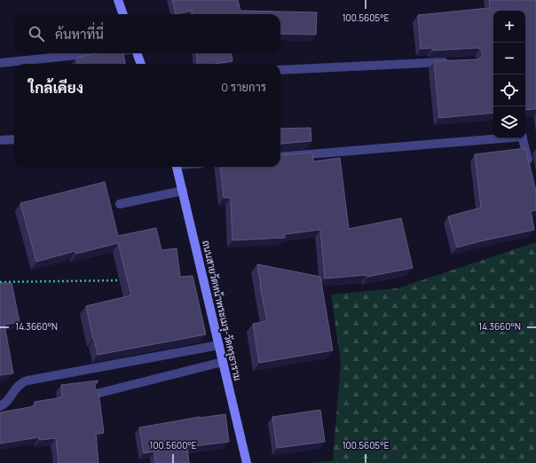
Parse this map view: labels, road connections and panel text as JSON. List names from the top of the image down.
{
  "streets": {
    "street": ["ถนนสายวัดหน้าพระเมรุ-วัดครุธาราม"]
  },
  "page": {
    "map_buttons": ["+", "−"],
    "search": "ค้นหาที่นี่",
    "heading": ["ใกล้เคียง", "0 รายการ"]
  },
  "coordinates": ["100.5605°E", "14.3660°N", "100.5600°E"]
}
